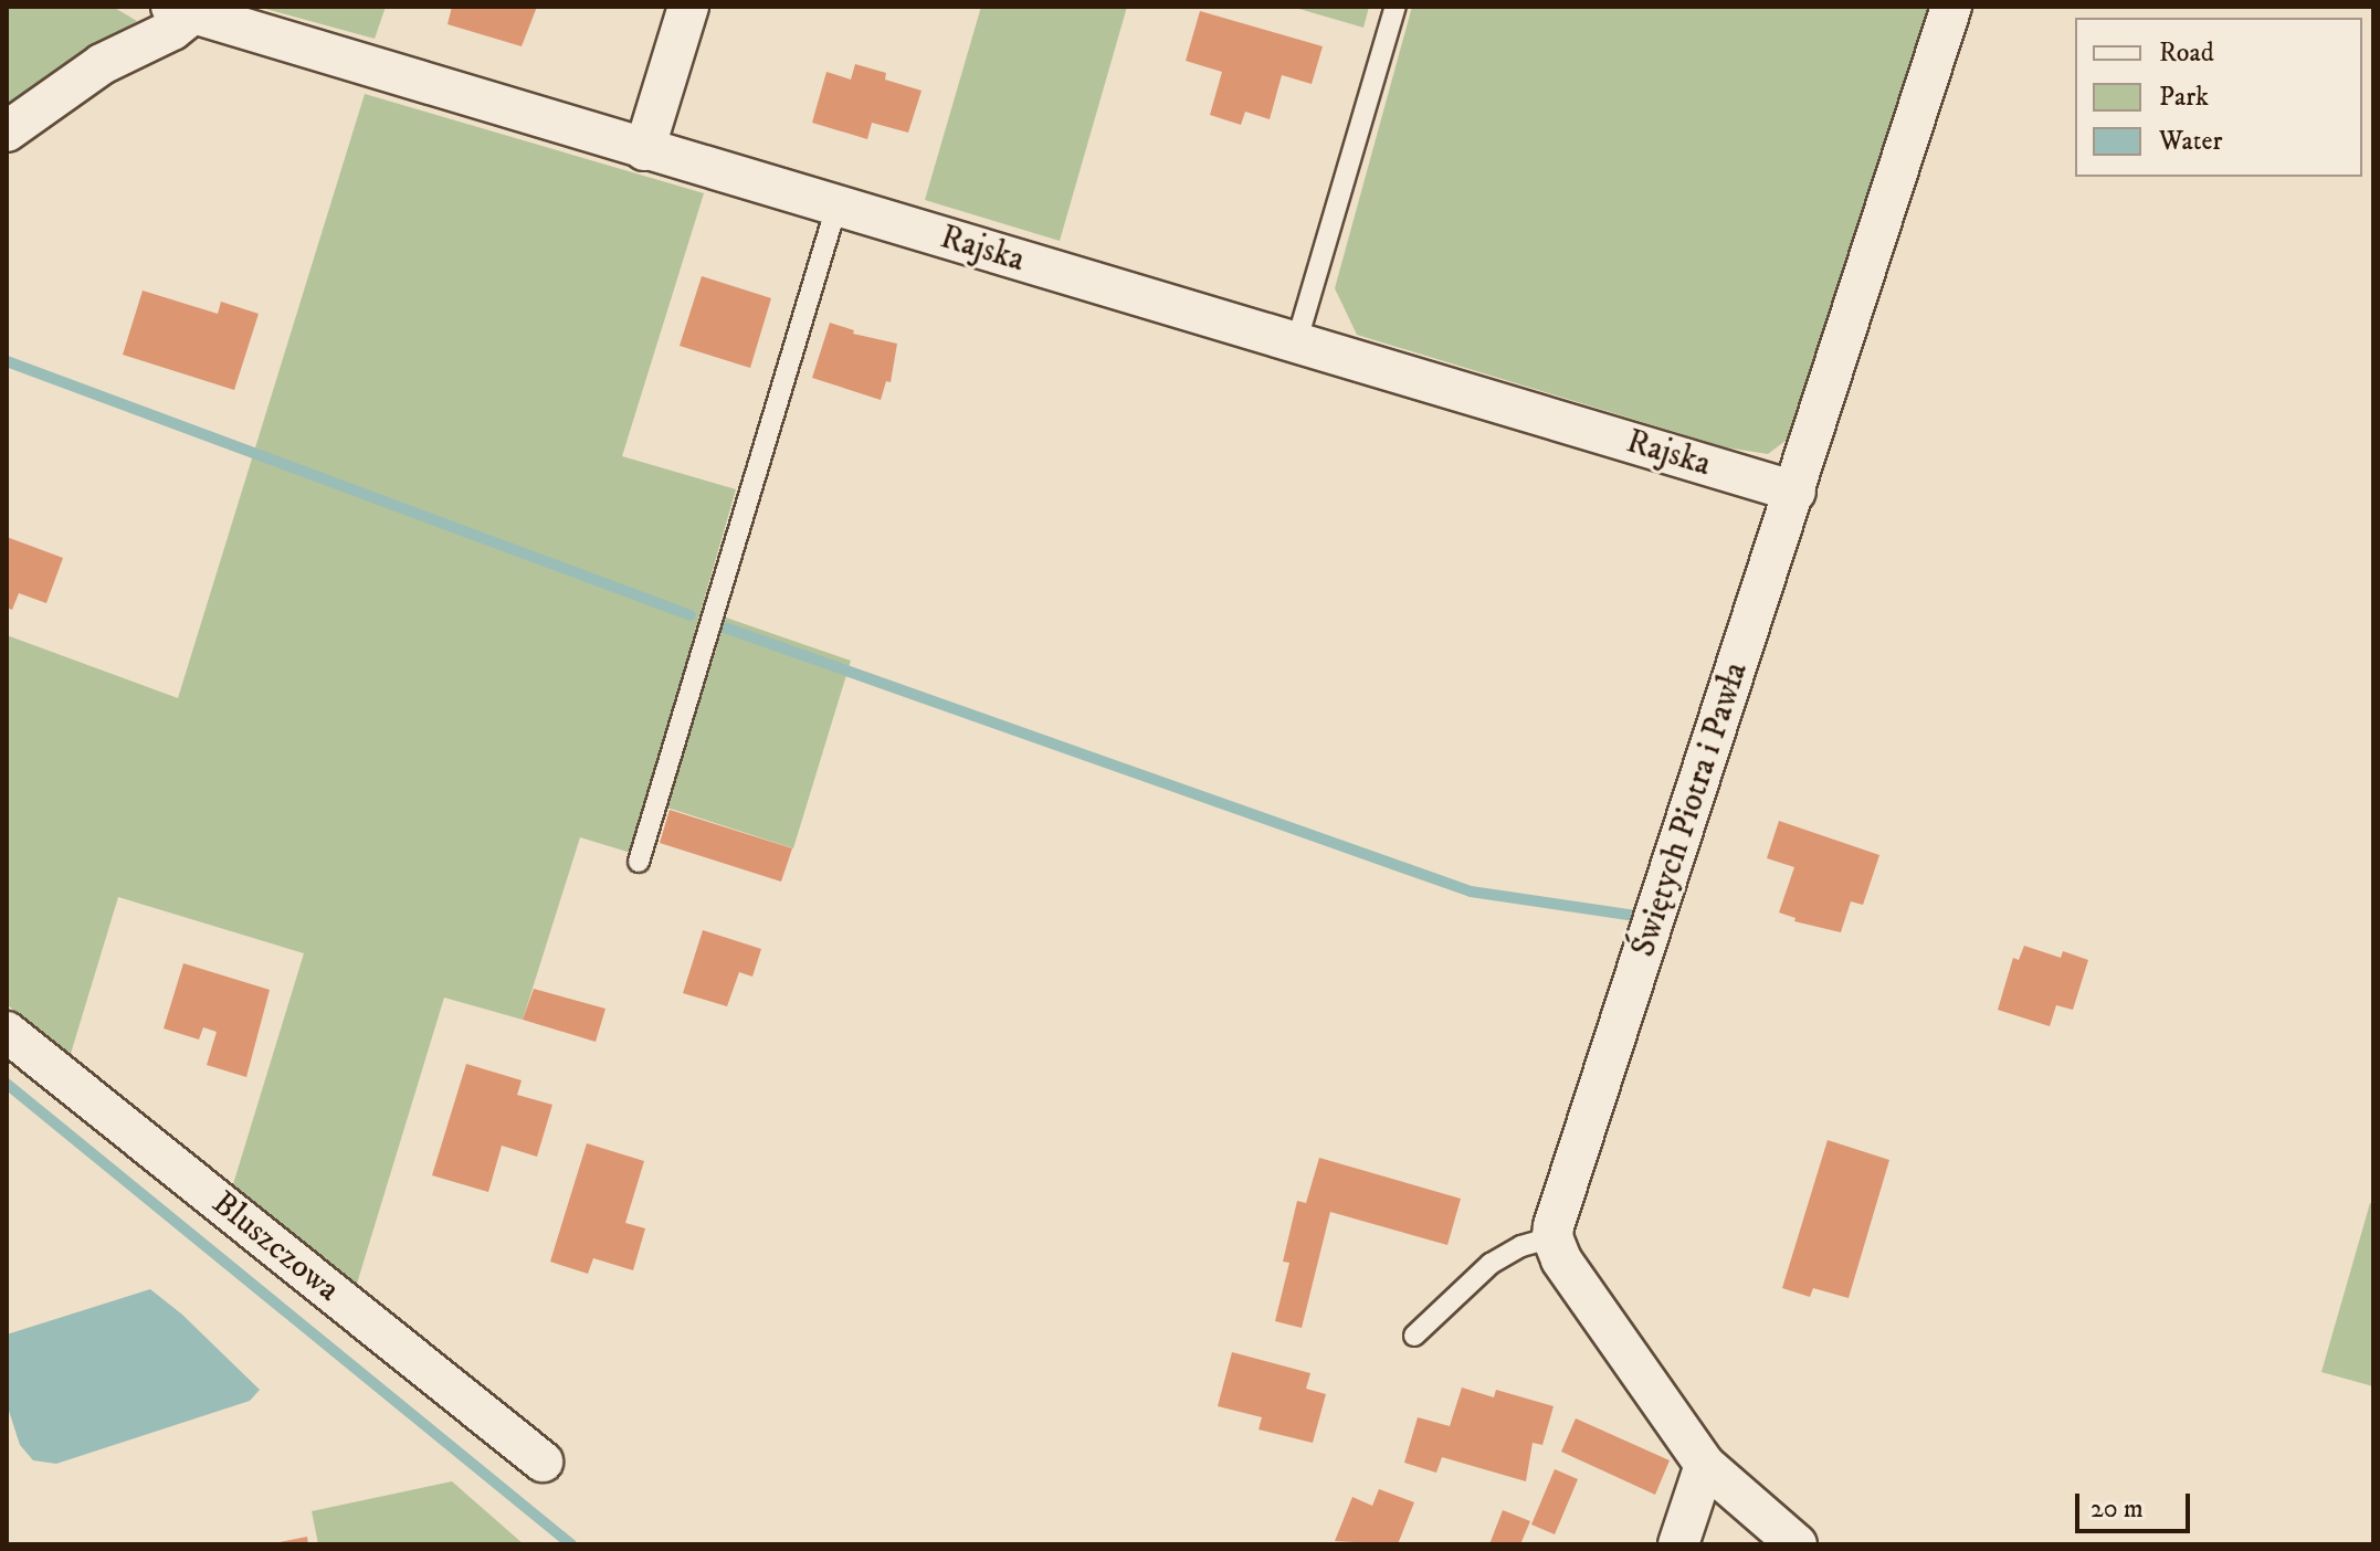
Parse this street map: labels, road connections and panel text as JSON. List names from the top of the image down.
{
  "streets": {
    "street": ["Rajska", "Świętych Piotra i Pawła", "Bluszczowa"]
  },
  "crossings": [
    ["Rajska", "Świętych Piotra i Pawła"]
  ],
  "legend": ["Road", "Park", "Water"],
  "scale_bar": "20 m"
}
